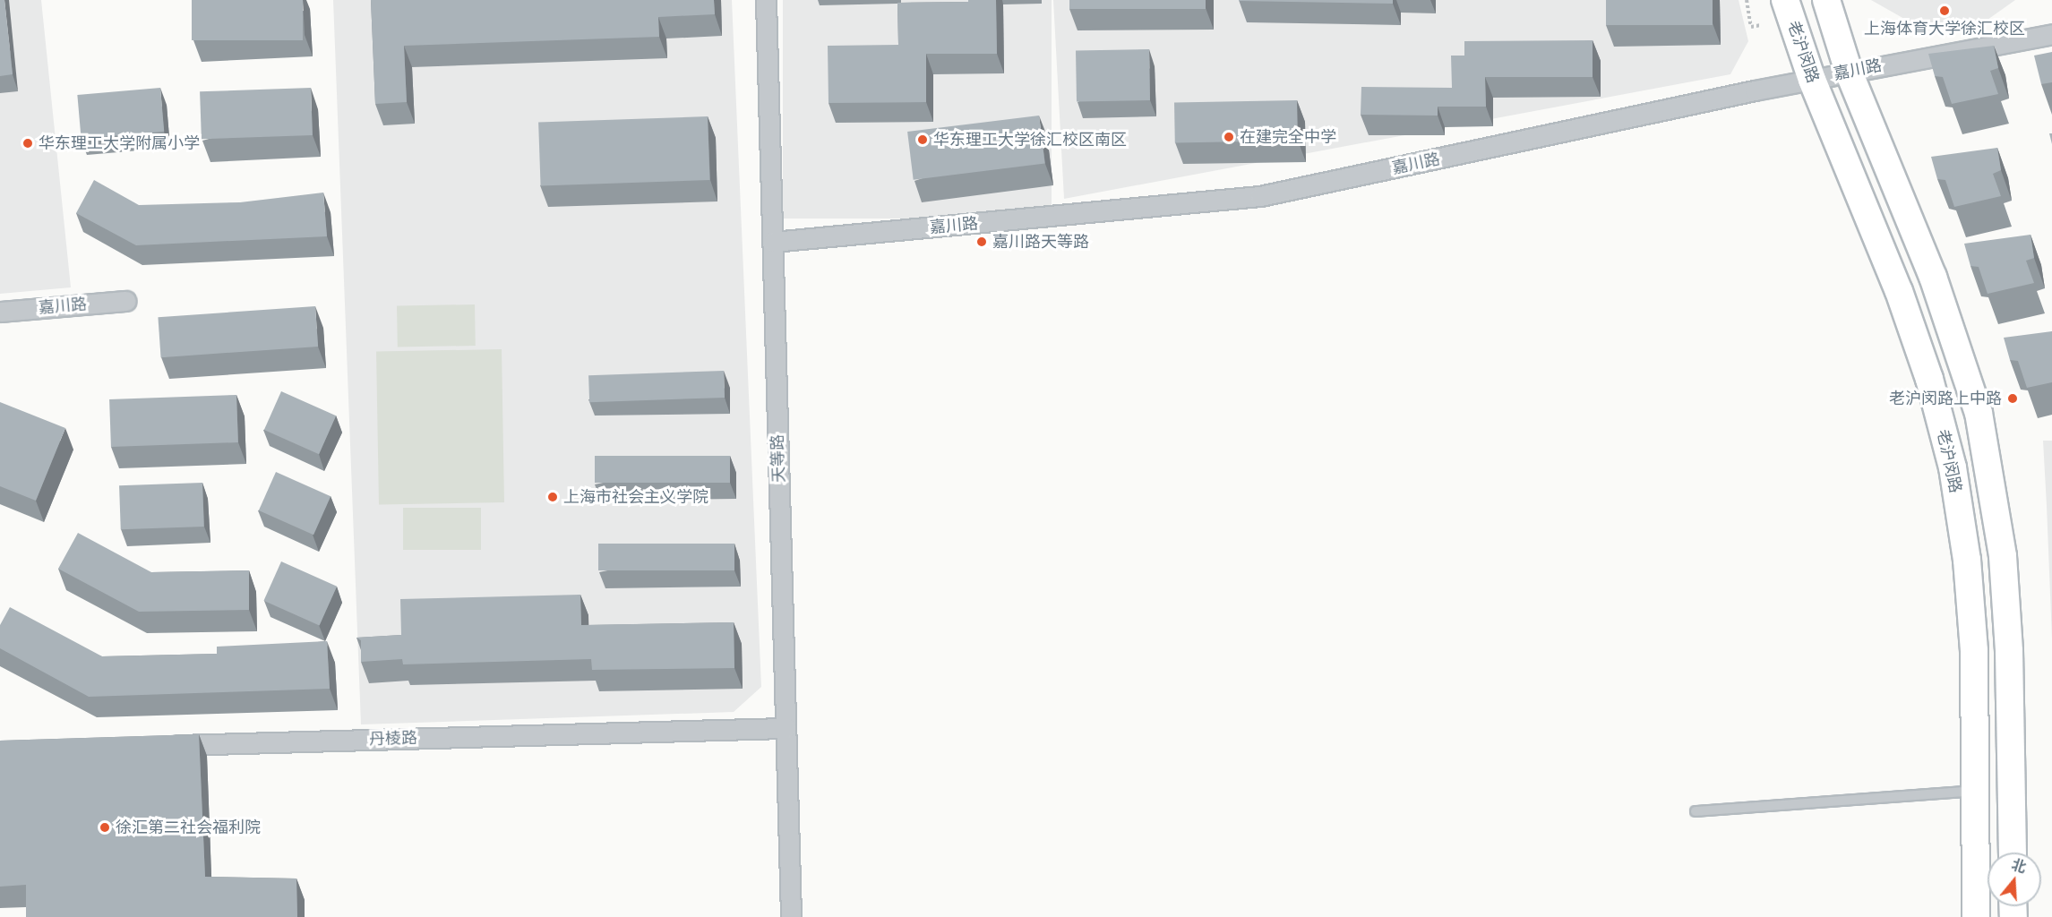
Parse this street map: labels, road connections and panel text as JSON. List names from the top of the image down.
{
  "streets": {
    "main road": ["老沪闵路"],
    "street": ["嘉川路", "天等路", "丹棱路"]
  },
  "crossings": [
    ["老沪闵路", "嘉川路"],
    ["嘉川路", "天等路"],
    ["天等路", "丹棱路"]
  ],
  "places": [
    "上海体育大学徐汇校区",
    "在建完全中学",
    "华东理工大学徐汇校区南区",
    "华东理工大学附属小学",
    "嘉川路天等路",
    "老沪闵路上中路",
    "上海市社会主义学院",
    "徐汇第二社会福利院"
  ],
  "north": "top"
}
